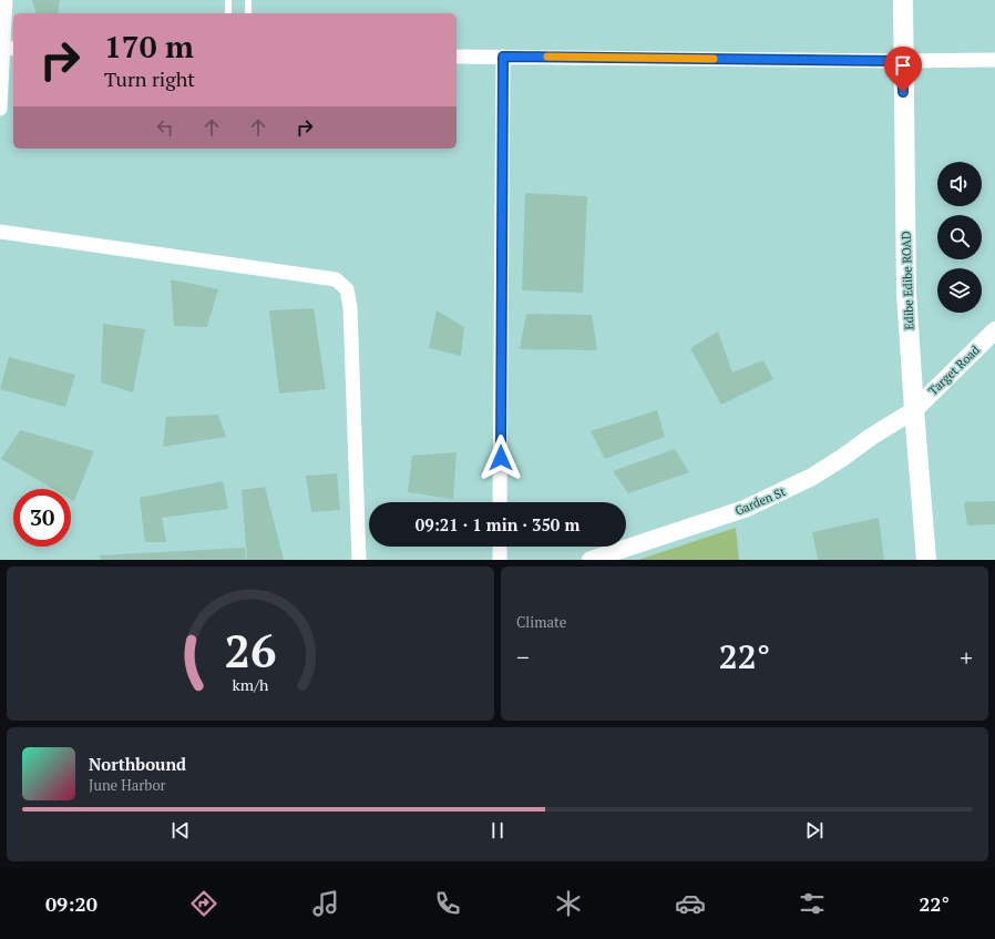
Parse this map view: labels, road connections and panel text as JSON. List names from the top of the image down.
{
  "streets": {
    "main road": ["Edibe Edibe ROAD"],
    "street": ["Target Road", "Garden St"]
  },
  "crossings": [
    ["Edibe Edibe ROAD", "Target Road"],
    ["Edibe Edibe ROAD", "Garden St"],
    ["Target Road", "Garden St"]
  ],
  "page": {
    "turn": ["170 m", "Turn right"],
    "limit": "30",
    "trip": "09:21 · 1 min · 350 m",
    "tile": "Climate",
    "heat": ["−", "22°", "+"],
    "song": ["Northbound", "June Harbor"],
    "tabs": ["09:20", "22°"],
    "gauge": ["26", "km/h"]
  }
}
